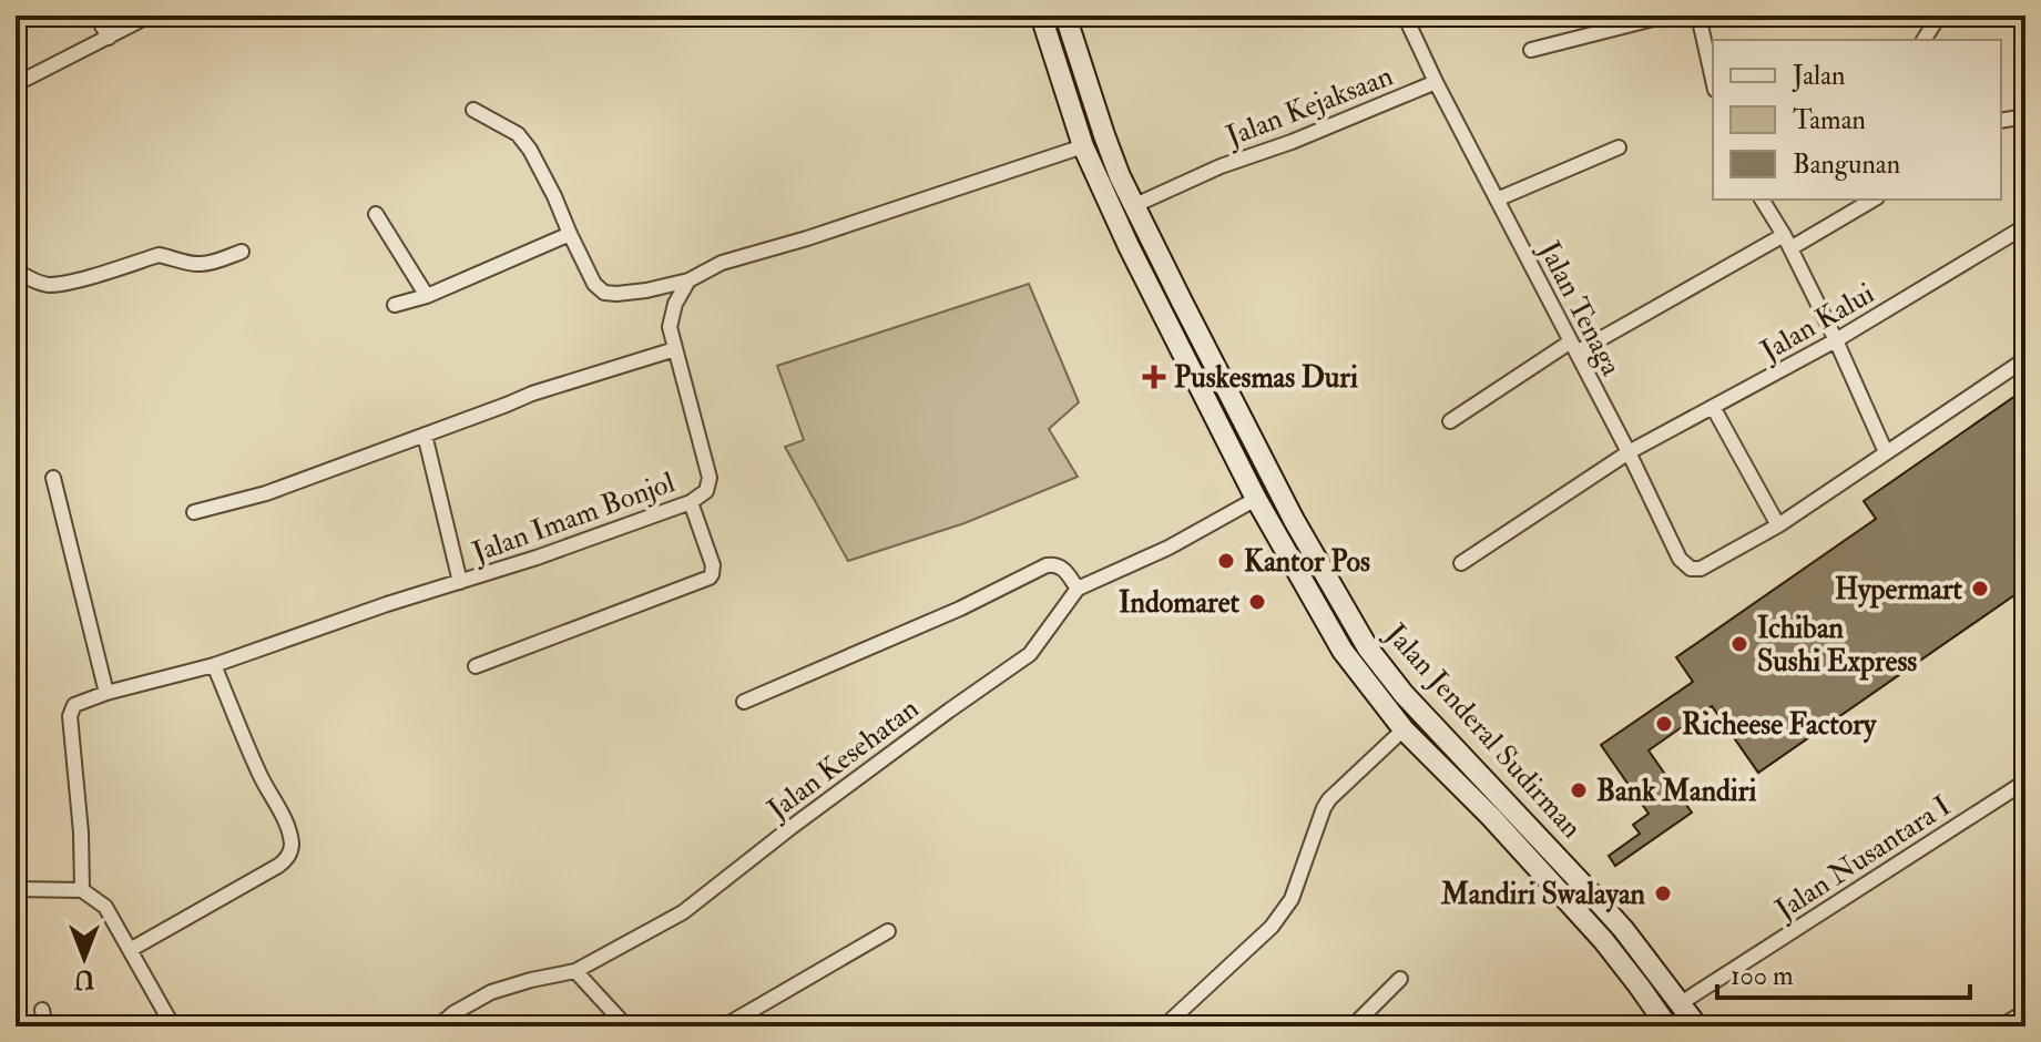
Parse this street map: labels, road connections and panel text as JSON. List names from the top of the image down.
{
  "streets": {
    "street": [
      "Jalan Kejaksaan",
      "Jalan Tenaga",
      "Jalan Kalui",
      "Jalan Imam Bonjol",
      "Jalan Jenderal Sudirman",
      "Jalan Kesehatan",
      "Jalan Nusantara I"
    ]
  },
  "crossings": [
    ["Jalan Kejaksaan", "Jalan Tenaga"],
    ["Jalan Kejaksaan", "Jalan Jenderal Sudirman"],
    ["Jalan Tenaga", "Jalan Kalui"],
    ["Jalan Jenderal Sudirman", "Jalan Kesehatan"],
    ["Jalan Jenderal Sudirman", "Jalan Nusantara I"]
  ],
  "places": {
    "health": ["Puskesmas Duri"],
    "other": [
      "Kantor Pos",
      "Hypermart",
      "Indomaret",
      "Ichiban Sushi Express",
      "Richeese Factory",
      "Bank Mandiri",
      "Mandiri Swalayan"
    ]
  },
  "legend": ["Jalan", "Taman", "Bangunan"],
  "scale_bar": "100 m",
  "north": "bottom"
}
